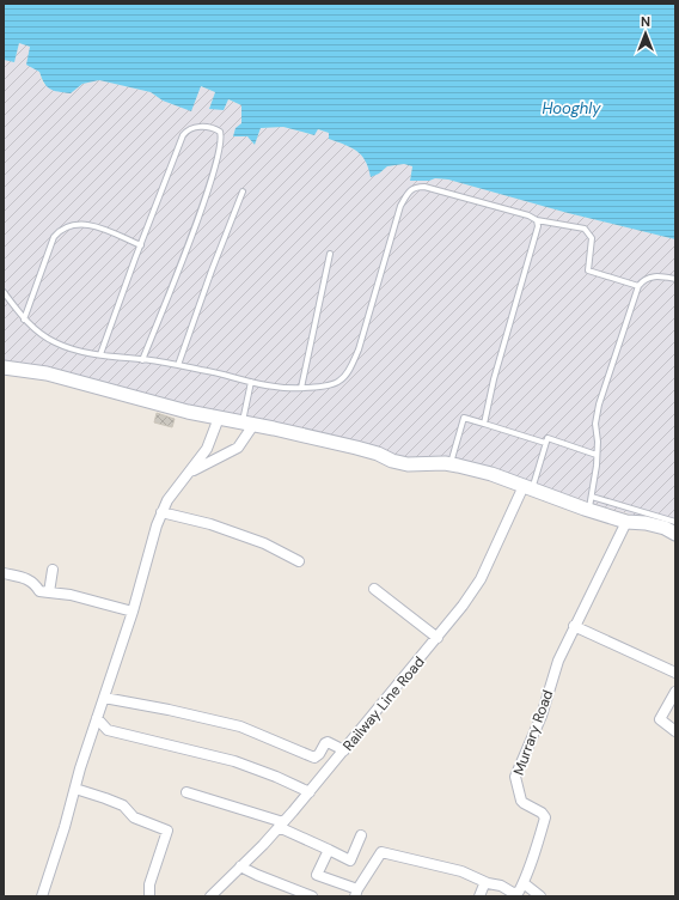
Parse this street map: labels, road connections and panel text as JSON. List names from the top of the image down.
{
  "streets": {
    "street": ["Railway Line Road", "Murrary Road"]
  },
  "water": ["Hooghly"],
  "north": "top"
}
